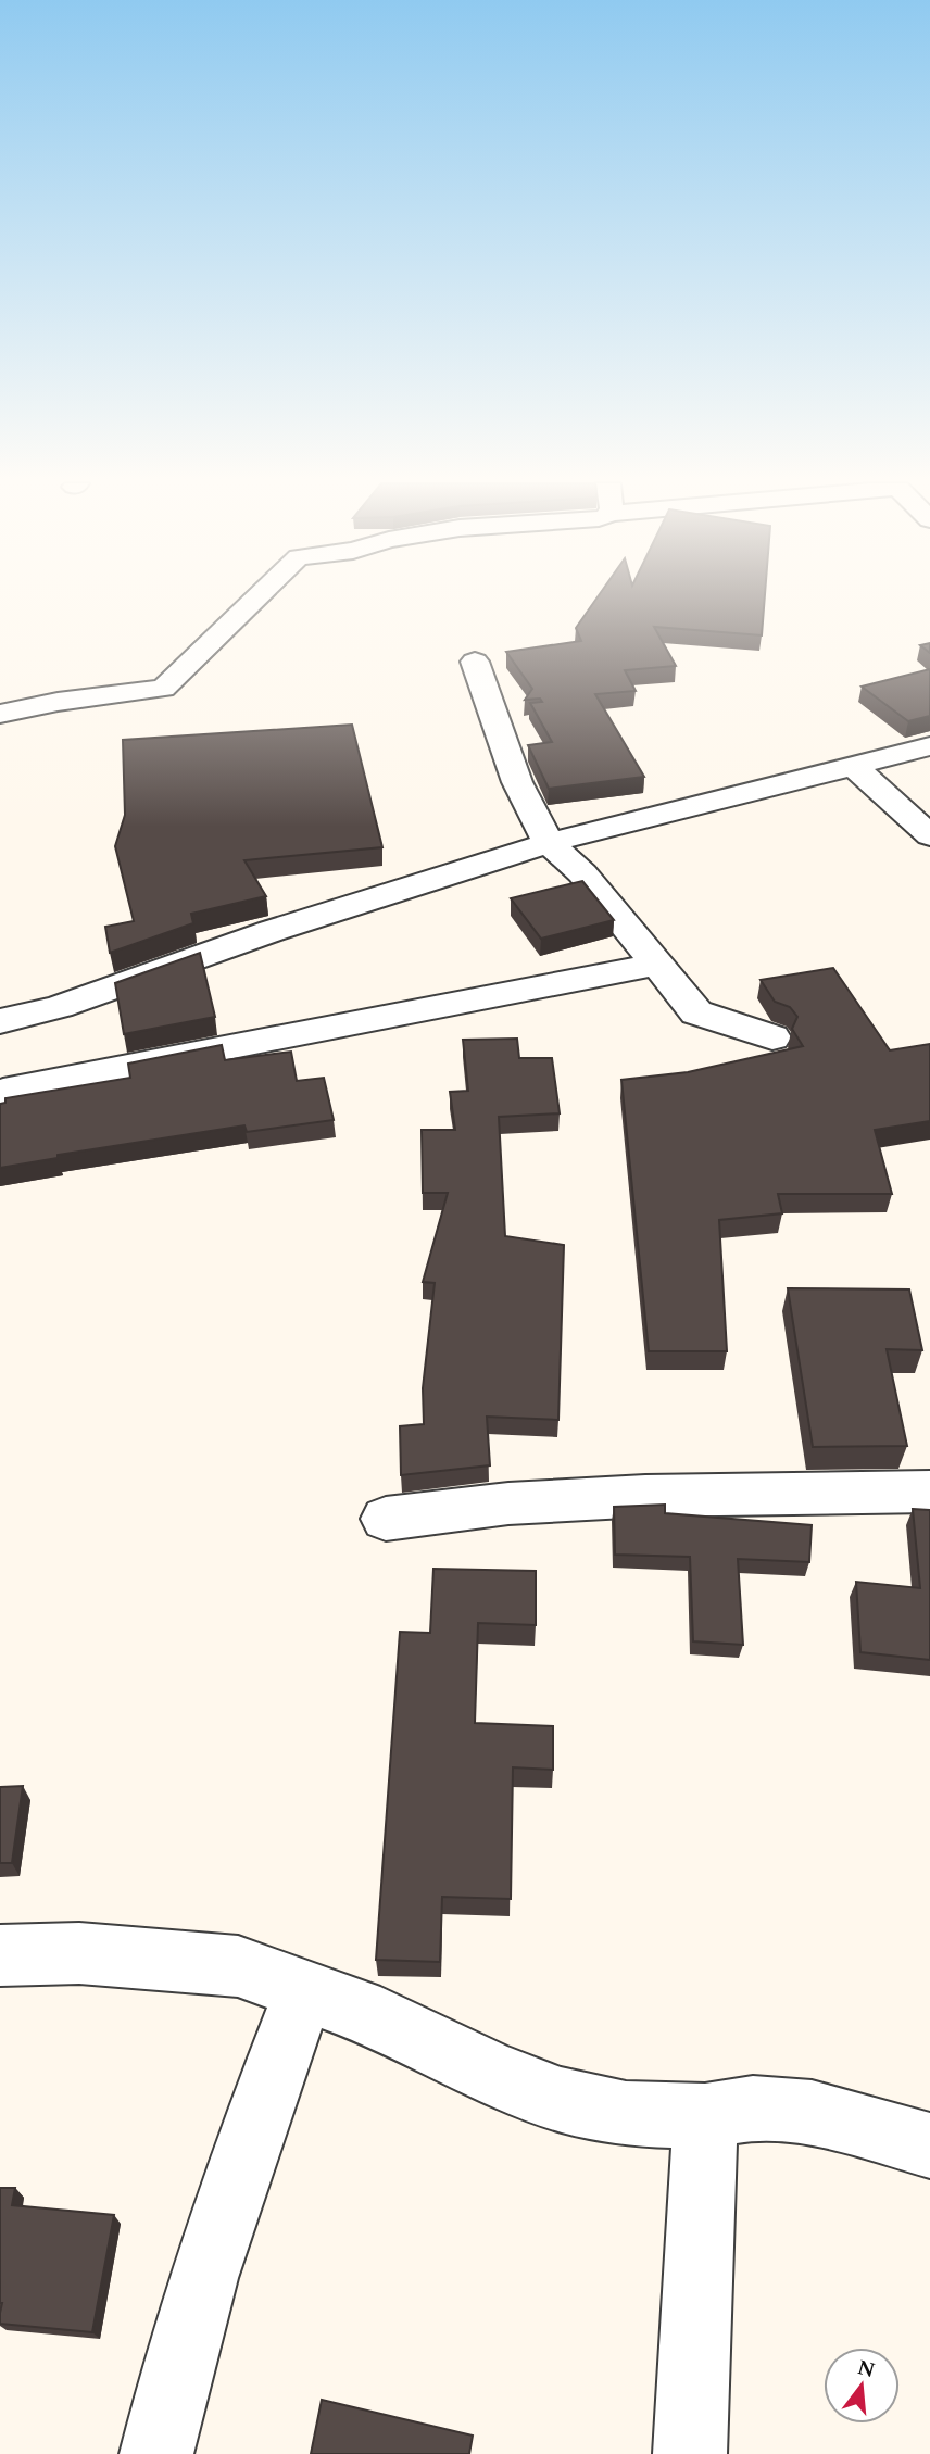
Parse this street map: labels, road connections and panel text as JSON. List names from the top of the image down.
{
  "north": "top"
}
